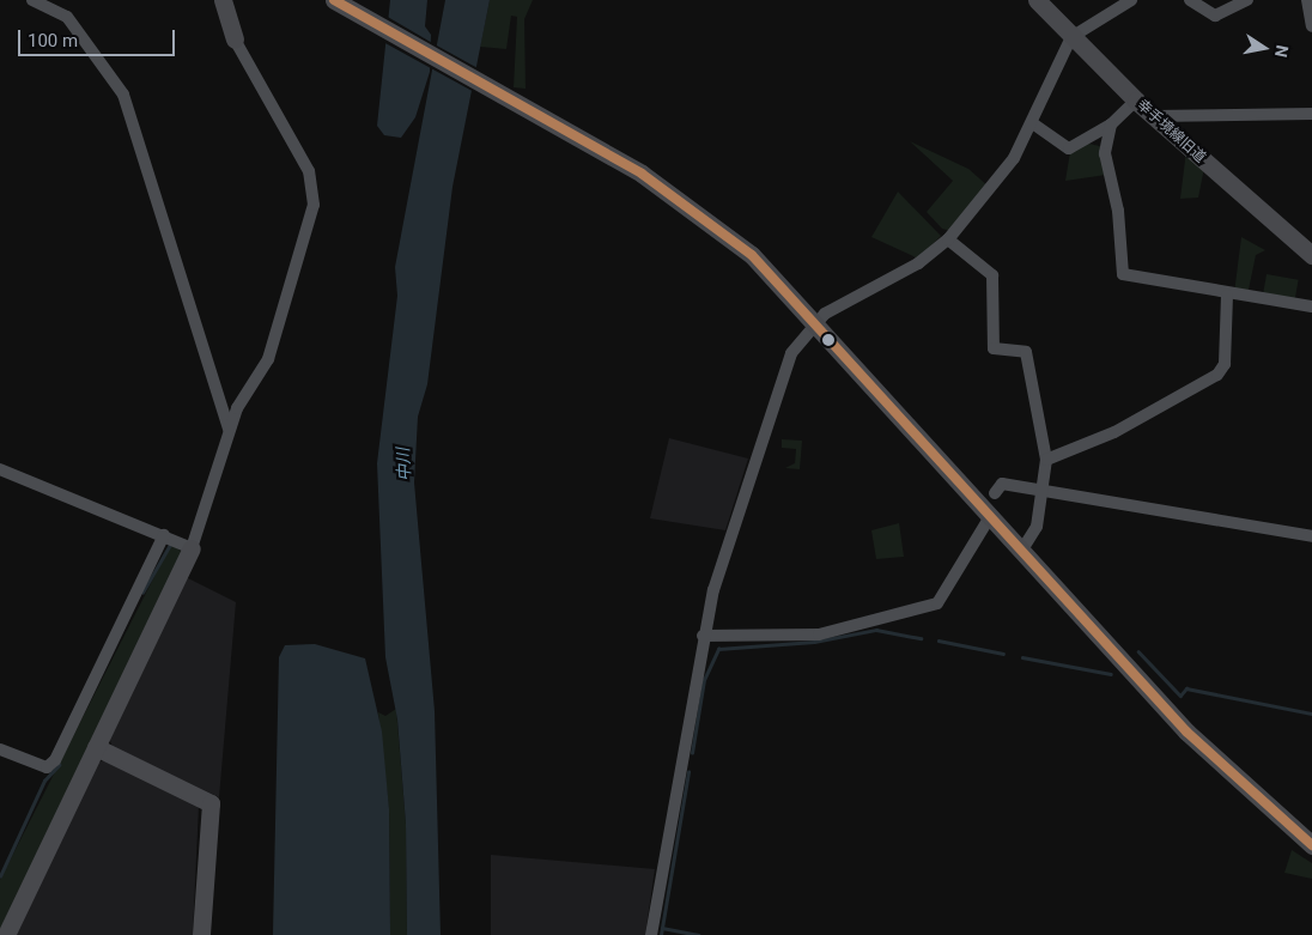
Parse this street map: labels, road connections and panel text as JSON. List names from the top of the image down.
{
  "streets": {
    "main road": ["幸手境線旧道"]
  },
  "water": ["中川"],
  "scale_bar": "100 m",
  "north": "right"
}
